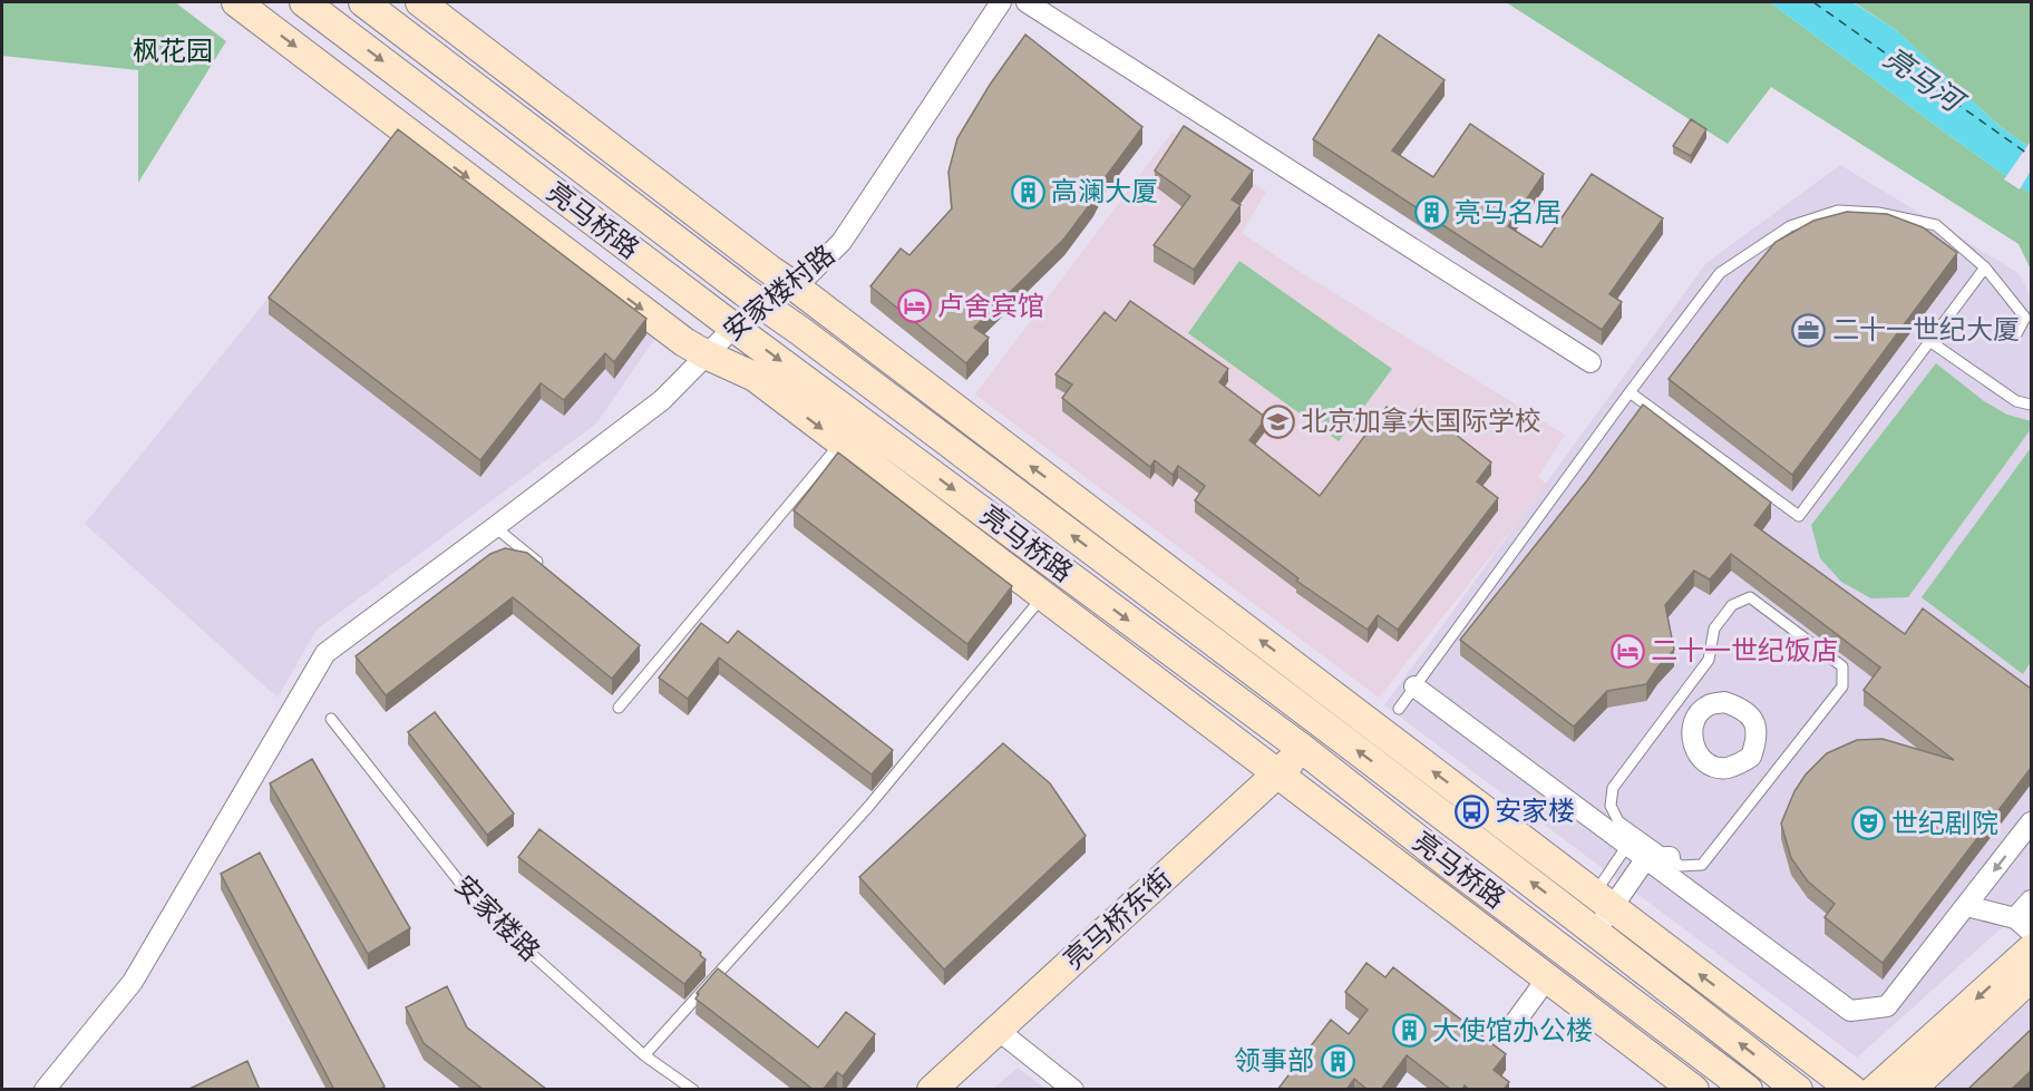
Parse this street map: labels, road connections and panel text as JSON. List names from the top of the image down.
{
  "streets": {
    "street": ["亮马桥路", "安家楼村路", "亮马桥东街"],
    "lane": ["安家楼路"]
  },
  "crossings": [
    ["亮马桥路", "安家楼村路"],
    ["亮马桥路", "亮马桥东街"]
  ],
  "water": ["亮马河"],
  "parks": ["枫花园"],
  "places": {
    "building": [
      "高澜大厦",
      "亮马名居",
      "大使馆办公楼",
      "领事部"
    ],
    "hotel": ["卢舍宾馆", "二十一世纪饭店"],
    "office": ["二十一世纪大厦"],
    "school or university": ["北京加拿大国际学校"],
    "bus stop": ["安家楼"],
    "theatre": ["世纪剧院"]
  }
}
